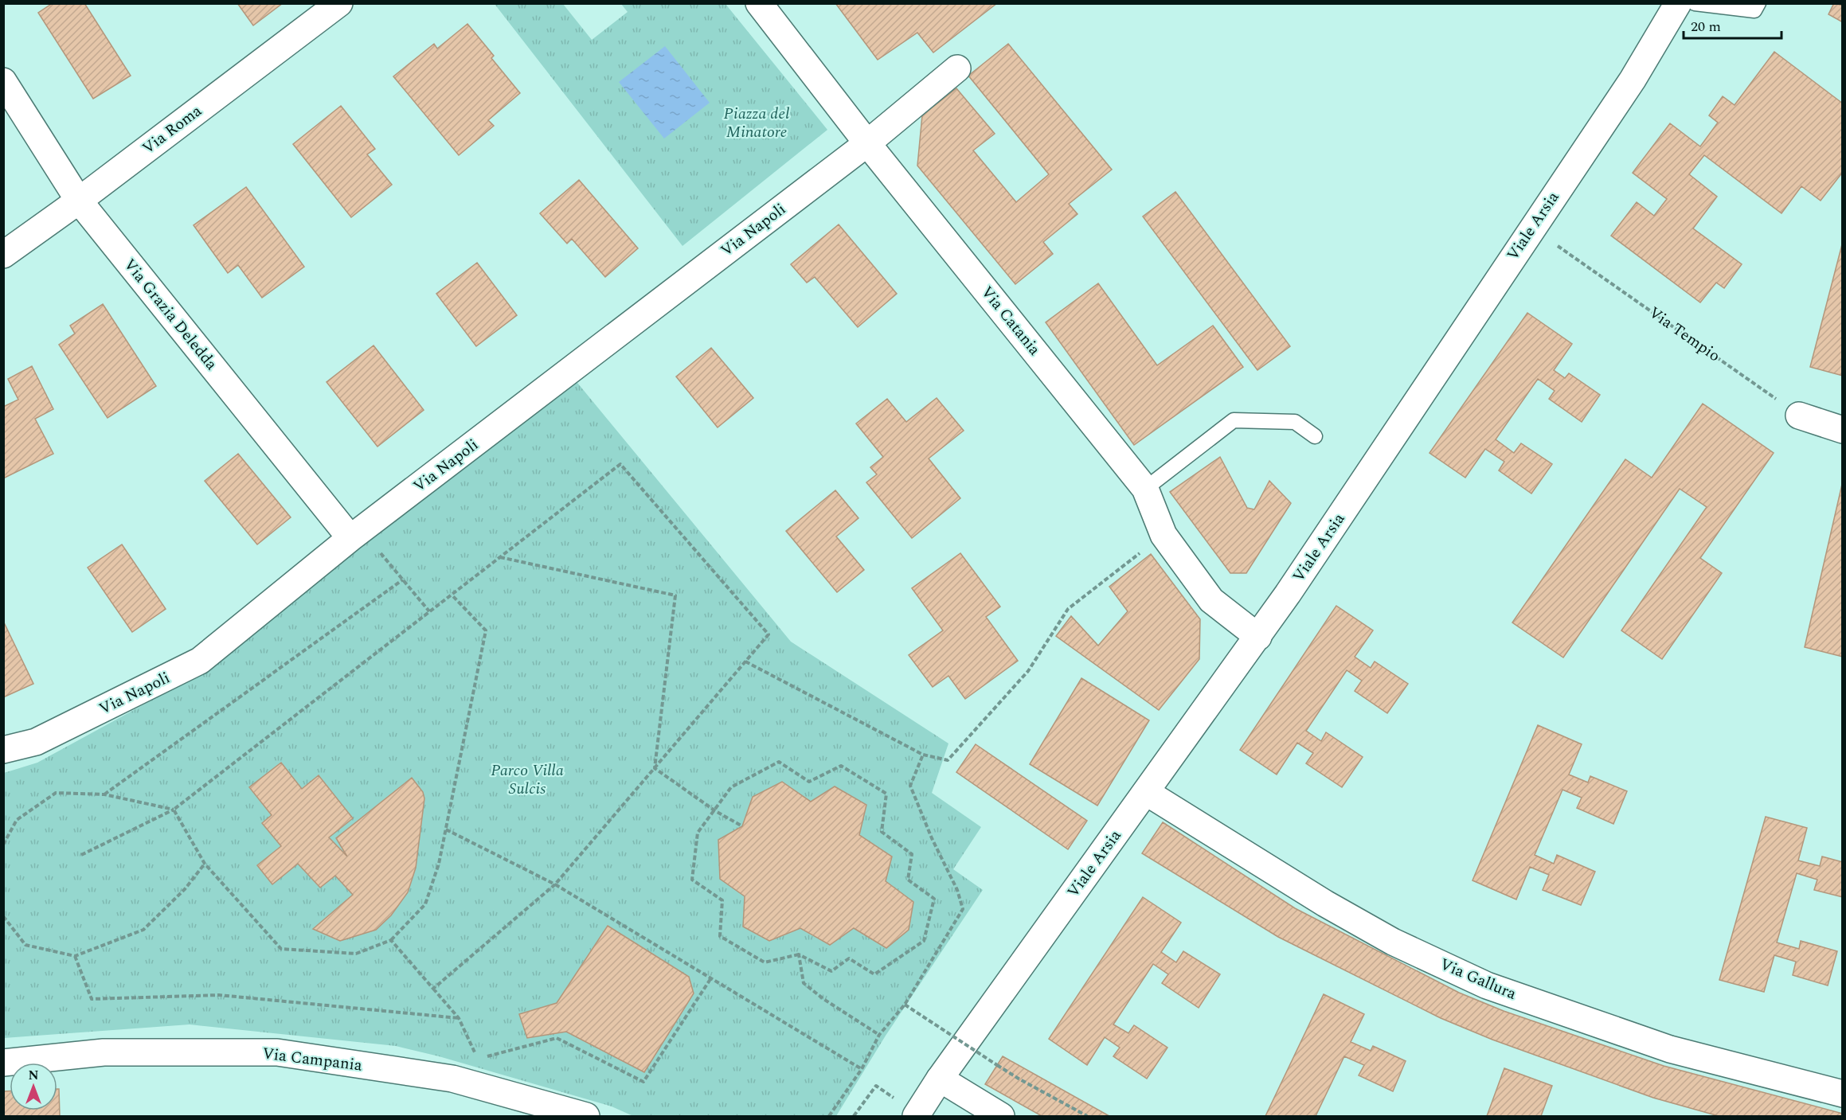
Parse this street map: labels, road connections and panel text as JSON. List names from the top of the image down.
{
  "streets": {
    "street": [
      "Via Roma",
      "Viale Arsia",
      "Via Napoli",
      "Via Grazia Deledda",
      "Via Catania",
      "Via Gallura",
      "Via Campania"
    ],
    "path": ["Via Tempio"]
  },
  "crossings": [
    ["Via Roma", "Via Grazia Deledda"],
    ["Viale Arsia", "Via Catania"],
    ["Viale Arsia", "Via Tempio"],
    ["Viale Arsia", "Via Gallura"],
    ["Via Napoli", "Via Grazia Deledda"],
    ["Via Napoli", "Via Catania"]
  ],
  "parks": ["Piazza del Minatore", "Parco Villa Sulcis"],
  "scale_bar": "20 m",
  "north": "top"
}
